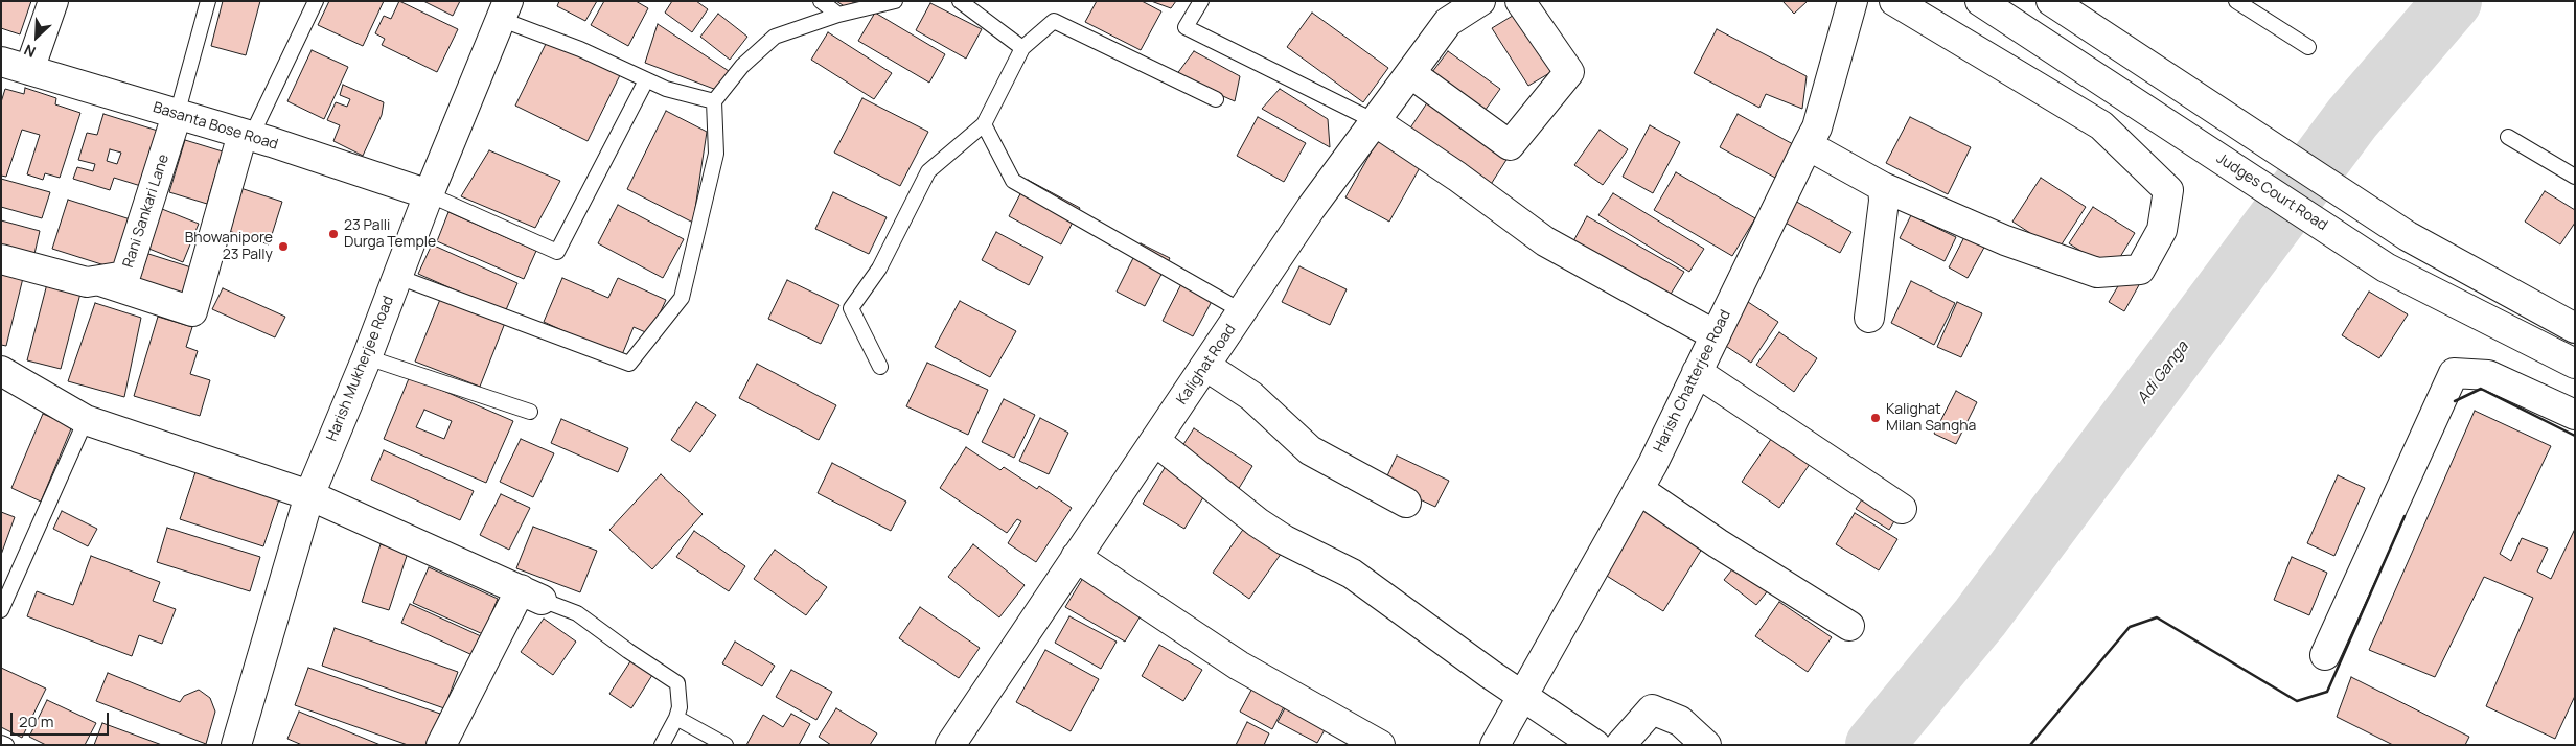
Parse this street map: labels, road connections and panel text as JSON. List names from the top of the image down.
{
  "streets": {
    "street": [
      "Basanta Bose Road",
      "Judges Court Road",
      "Rani Sankari Lane",
      "Kalighat Road",
      "Harish Mukherjee Road",
      "Harish Chatterjee Road"
    ]
  },
  "crossings": [
    ["Basanta Bose Road", "Rani Sankari Lane"],
    ["Basanta Bose Road", "Harish Mukherjee Road"]
  ],
  "water": ["Adi Ganga"],
  "places": ["23 Palli Durga Temple", "Bhowanipore 23 Pally", "Kalighat Milan Sangha"],
  "scale_bar": "20 m",
  "north": "bottom left"
}
